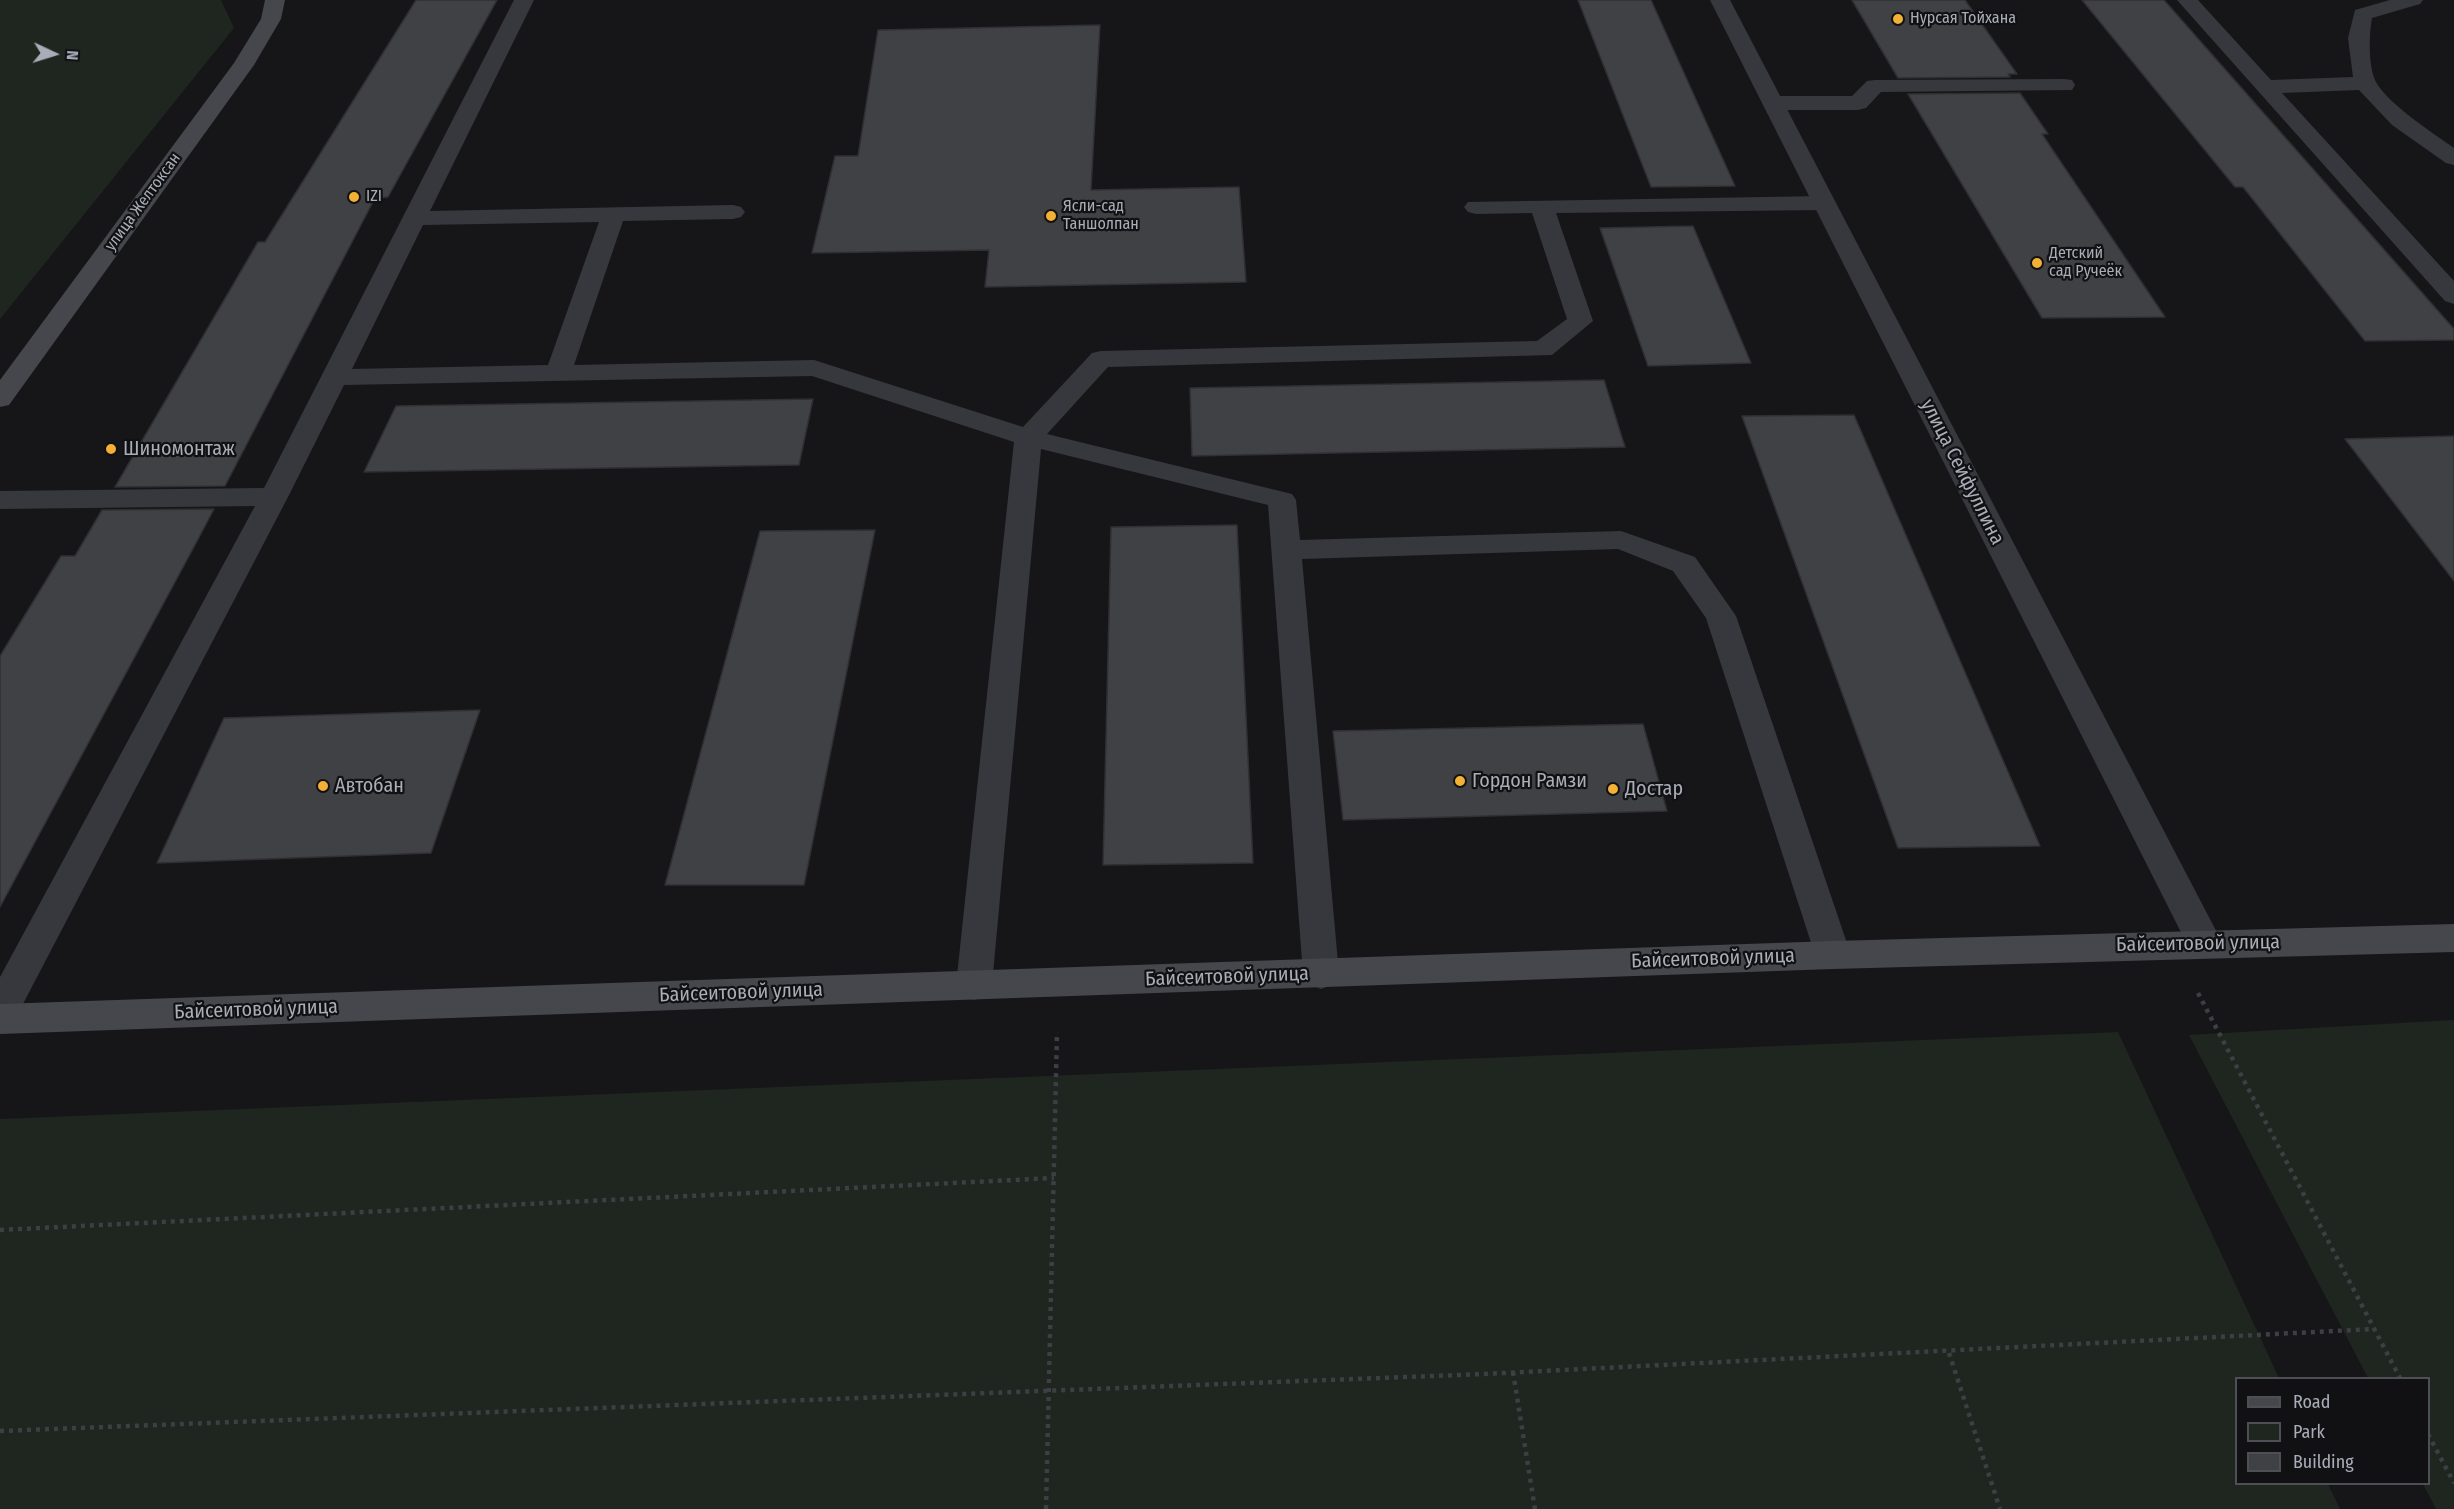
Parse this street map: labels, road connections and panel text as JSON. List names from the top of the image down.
{
  "streets": {
    "street": ["улица Желтоксан", "улица Сейфуллина", "Байсеитовой улица"]
  },
  "crossings": [
    ["улица Сейфуллина", "Байсеитовой улица"]
  ],
  "places": [
    "Нурсая Тойхана",
    "IZI",
    "Ясли-сад Таншолпан",
    "Детский сад Ручеёк",
    "Шиномонтаж",
    "Гордон Рамзи",
    "Автобан",
    "Достар"
  ],
  "legend": ["Road", "Park", "Building"],
  "north": "right"
}
